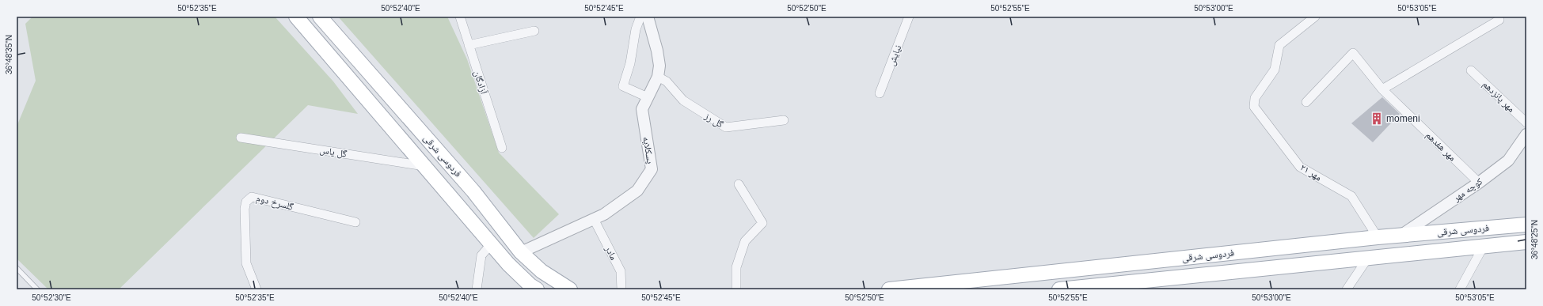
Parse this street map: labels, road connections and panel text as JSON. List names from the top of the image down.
{
  "streets": {
    "main road": ["فردوسی شرقی"],
    "street": [
      "نیایش",
      "آزادگان",
      "مهر پانزدهم",
      "گل رز",
      "مهر هفدهم",
      "پسکلایه",
      "گل یاس",
      "مهر ۲۱",
      "کوچه مهر",
      "گلسرخ دوم",
      "مادر"
    ]
  },
  "crossings": [
    ["گل رز", "پسکلایه"],
    ["مهر هفدهم", "کوچه مهر"],
    ["پسکلایه", "فردوسی شرقی"],
    ["پسکلایه", "مادر"],
    ["گل یاس", "فردوسی شرقی"],
    ["فردوسی شرقی", "مهر ۲۱"],
    ["فردوسی شرقی", "کوچه مهر"]
  ],
  "places": {
    "building": ["momeni"]
  },
  "coordinates": [
    "50°52'35\"E",
    "50°52'40\"E",
    "50°52'45\"E",
    "50°52'50\"E",
    "50°52'55\"E",
    "50°53'00\"E",
    "50°53'05\"E",
    "36°48'35\"N",
    "36°48'25\"N",
    "50°52'30\"E"
  ]
}
